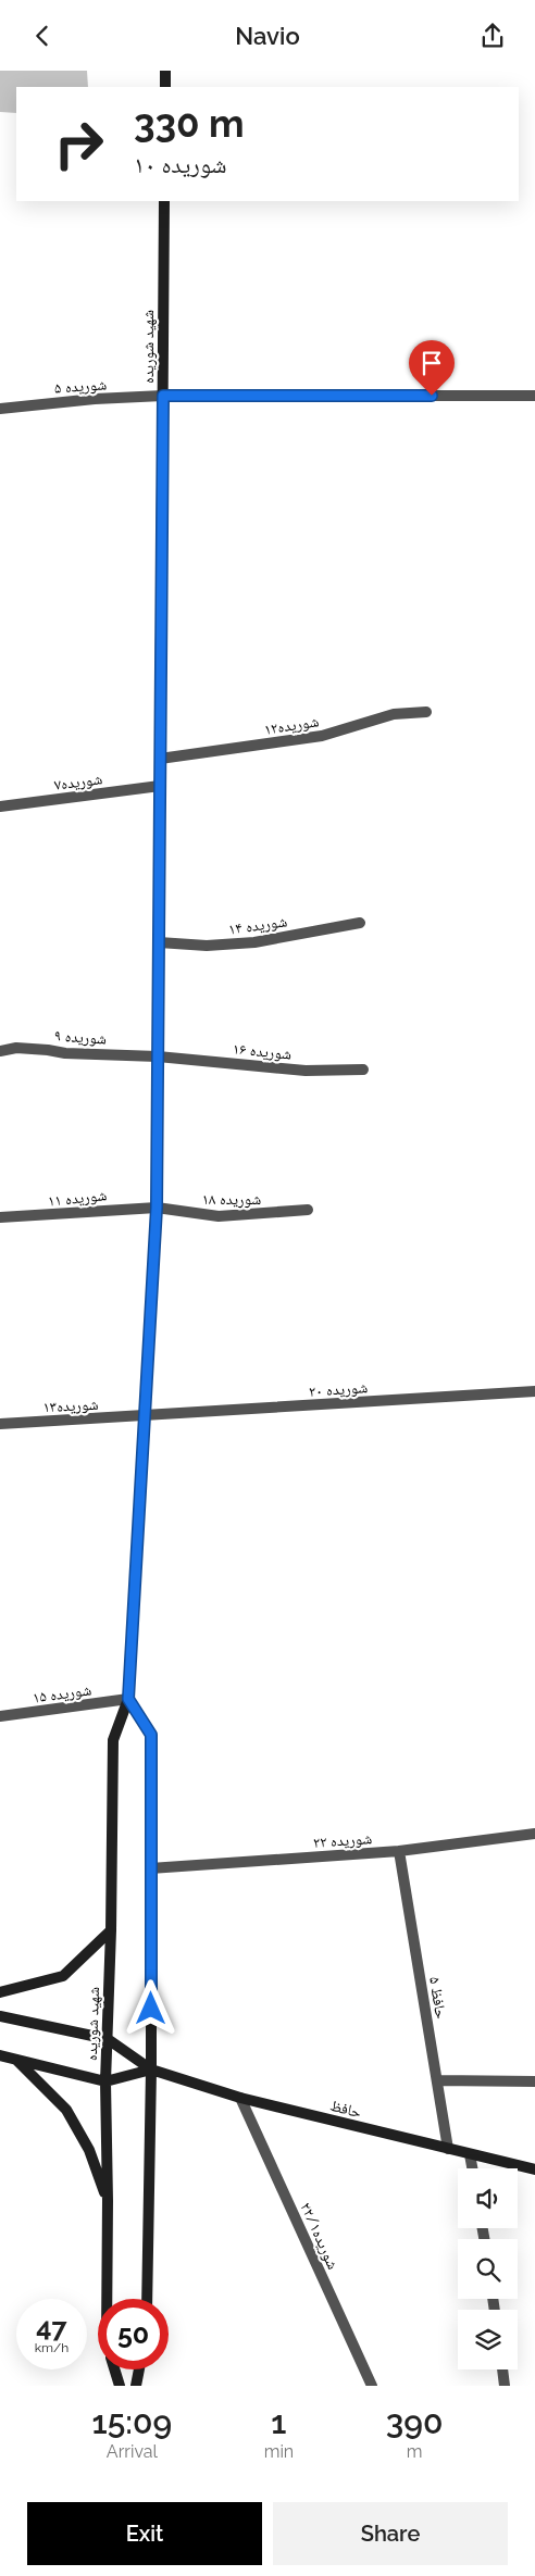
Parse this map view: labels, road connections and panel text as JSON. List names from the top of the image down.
{
  "streets": {
    "main road": ["شهید شوریده", "حافظ"],
    "street": [
      "شوریده ۵",
      "شوریده۱۲",
      "شوریده۷",
      "شوریده ۱۴",
      "شوریده ۹",
      "شوریده ۱۶",
      "شوریده ۱۱",
      "شوریده ۱۸",
      "شوریده ۲۰",
      "شوریده۱۳",
      "شوریده ۱۵",
      "شوریده ۲۲",
      "حافظ ۵",
      "شوریده۲۲/۱"
    ]
  },
  "crossings": [
    ["شهید شوریده", "شوریده ۵"],
    ["شهید شوریده", "شوریده۱۲"],
    ["شهید شوریده", "شوریده۷"],
    ["شهید شوریده", "شوریده ۱۴"],
    ["شهید شوریده", "شوریده ۹"],
    ["شهید شوریده", "شوریده ۱۶"],
    ["شهید شوریده", "شوریده ۱۱"],
    ["شهید شوریده", "شوریده ۱۸"],
    ["شهید شوریده", "شوریده ۲۰"],
    ["شهید شوریده", "شوریده۱۳"],
    ["شهید شوریده", "شوریده ۱۵"],
    ["شهید شوریده", "حافظ"],
    ["شوریده ۹", "شوریده ۱۶"],
    ["شوریده ۱۱", "شوریده ۱۸"],
    ["شوریده ۲۰", "شوریده۱۳"],
    ["شوریده ۲۲", "حافظ ۵"],
    ["حافظ ۵", "حافظ"],
    ["حافظ", "شوریده۲۲/۱"]
  ],
  "page": {
    "header": "Navio",
    "turn": ["330 m", "شوریده ۱۰"],
    "speed": "47 km/h",
    "limit": "50",
    "eta": [
      "15:09",
      "Arrival",
      "1",
      "min",
      "390",
      "m"
    ],
    "buttons": ["Exit", "Share"]
  }
}
